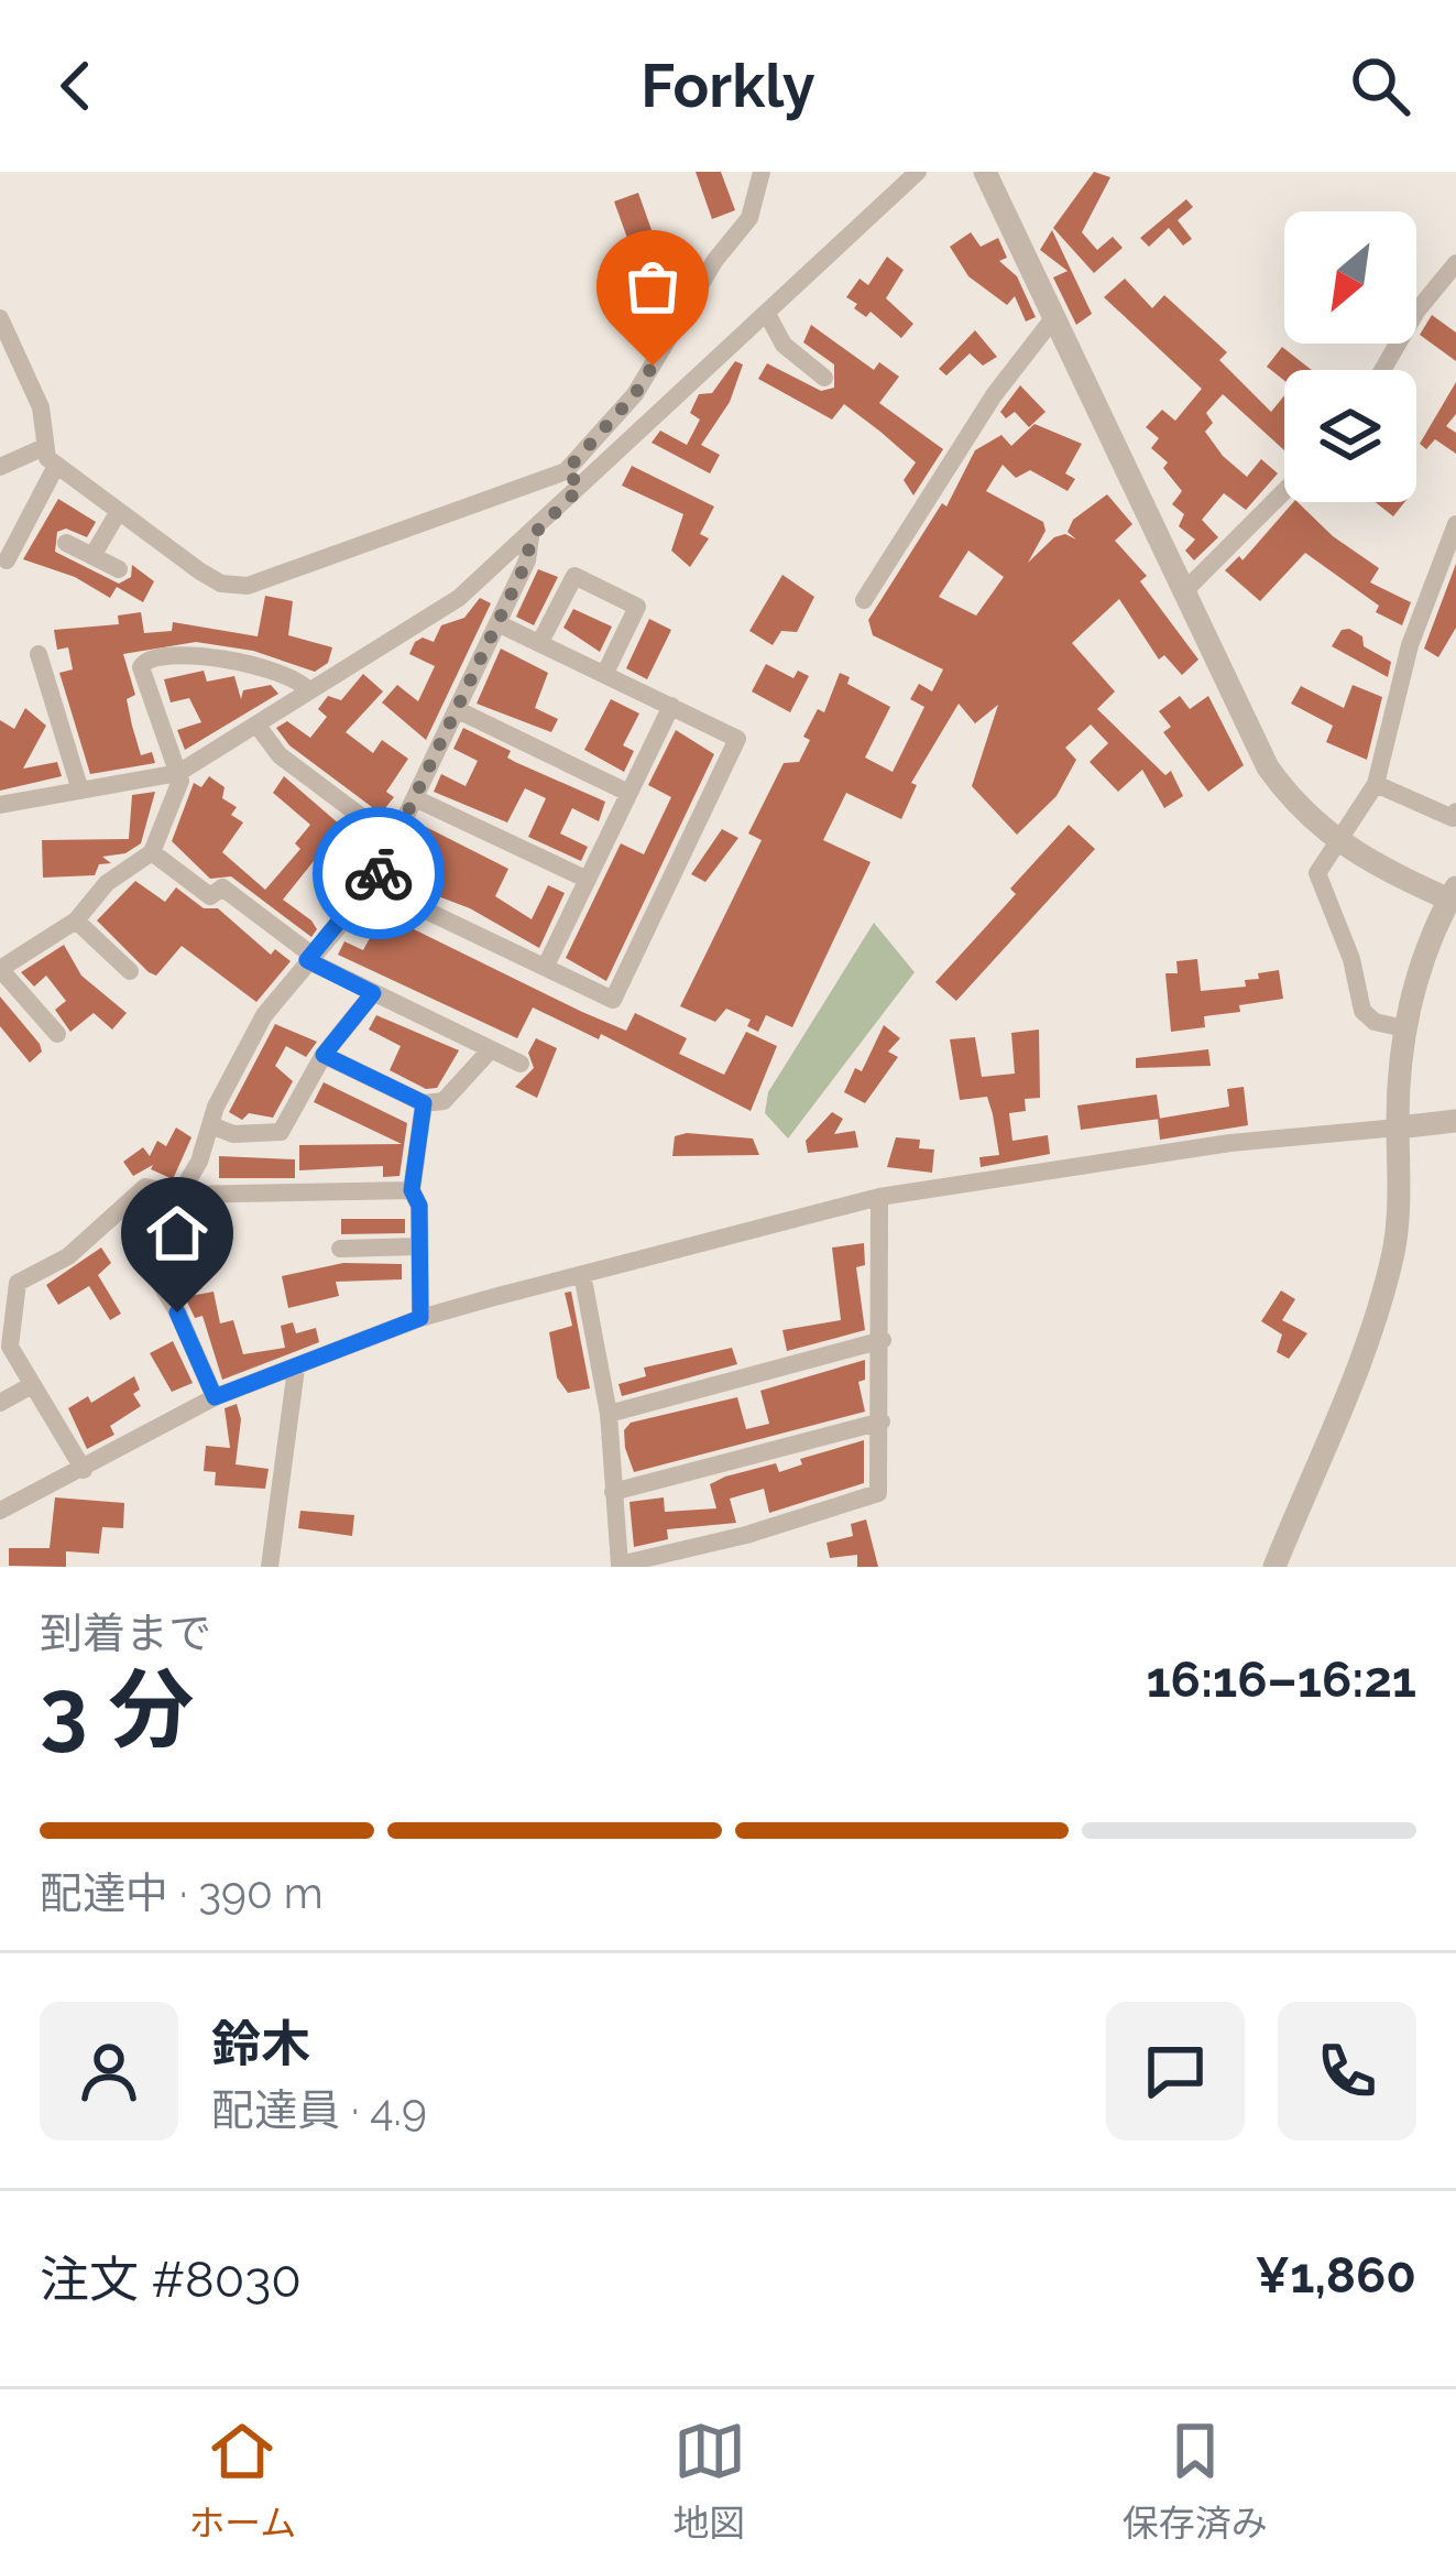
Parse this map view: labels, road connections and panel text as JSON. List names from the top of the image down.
{
  "north": "bottom left",
  "page": {
    "header": "Forkly",
    "heading": ["3 分", "到着まで", "16:16–16:21"],
    "panel": [
      "鈴木",
      "配達員 · 4.9",
      "注文 #8030",
      "¥1,860"
    ],
    "bar": "配達中 · 390 m",
    "tabs": ["ホーム", "地図", "保存済み"]
  }
}
